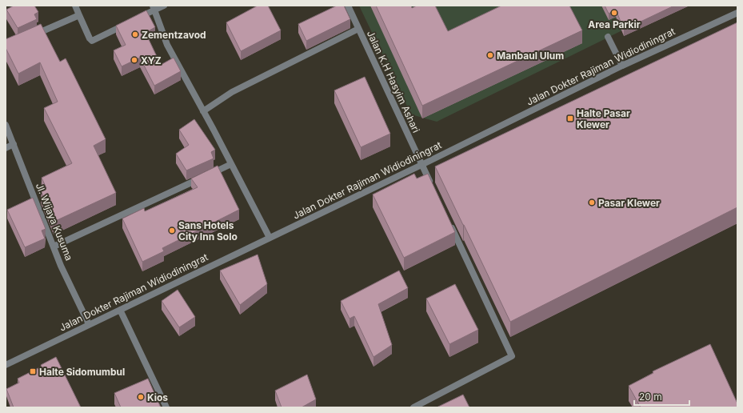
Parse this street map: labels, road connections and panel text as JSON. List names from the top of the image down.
{
  "streets": {
    "street": ["Jalan Dokter Rajiman Widiodiningrat", "Jalan K.H Hasyim Ashari", "Jl. Wijaya Kusuma"]
  },
  "crossings": [
    ["Jalan Dokter Rajiman Widiodiningrat", "Jalan K.H Hasyim Ashari"],
    ["Jalan Dokter Rajiman Widiodiningrat", "Jl. Wijaya Kusuma"]
  ],
  "places": {
    "other": [
      "Area Parkir",
      "Zementzavod",
      "Manbaul Ulum",
      "XYZ",
      "Pasar Klewer",
      "Sans Hotels City Inn Solo",
      "Kios"
    ],
    "transit": ["Halte Pasar Klewer", "Halte Sidomumbul"]
  },
  "scale_bar": "20 m"
}
